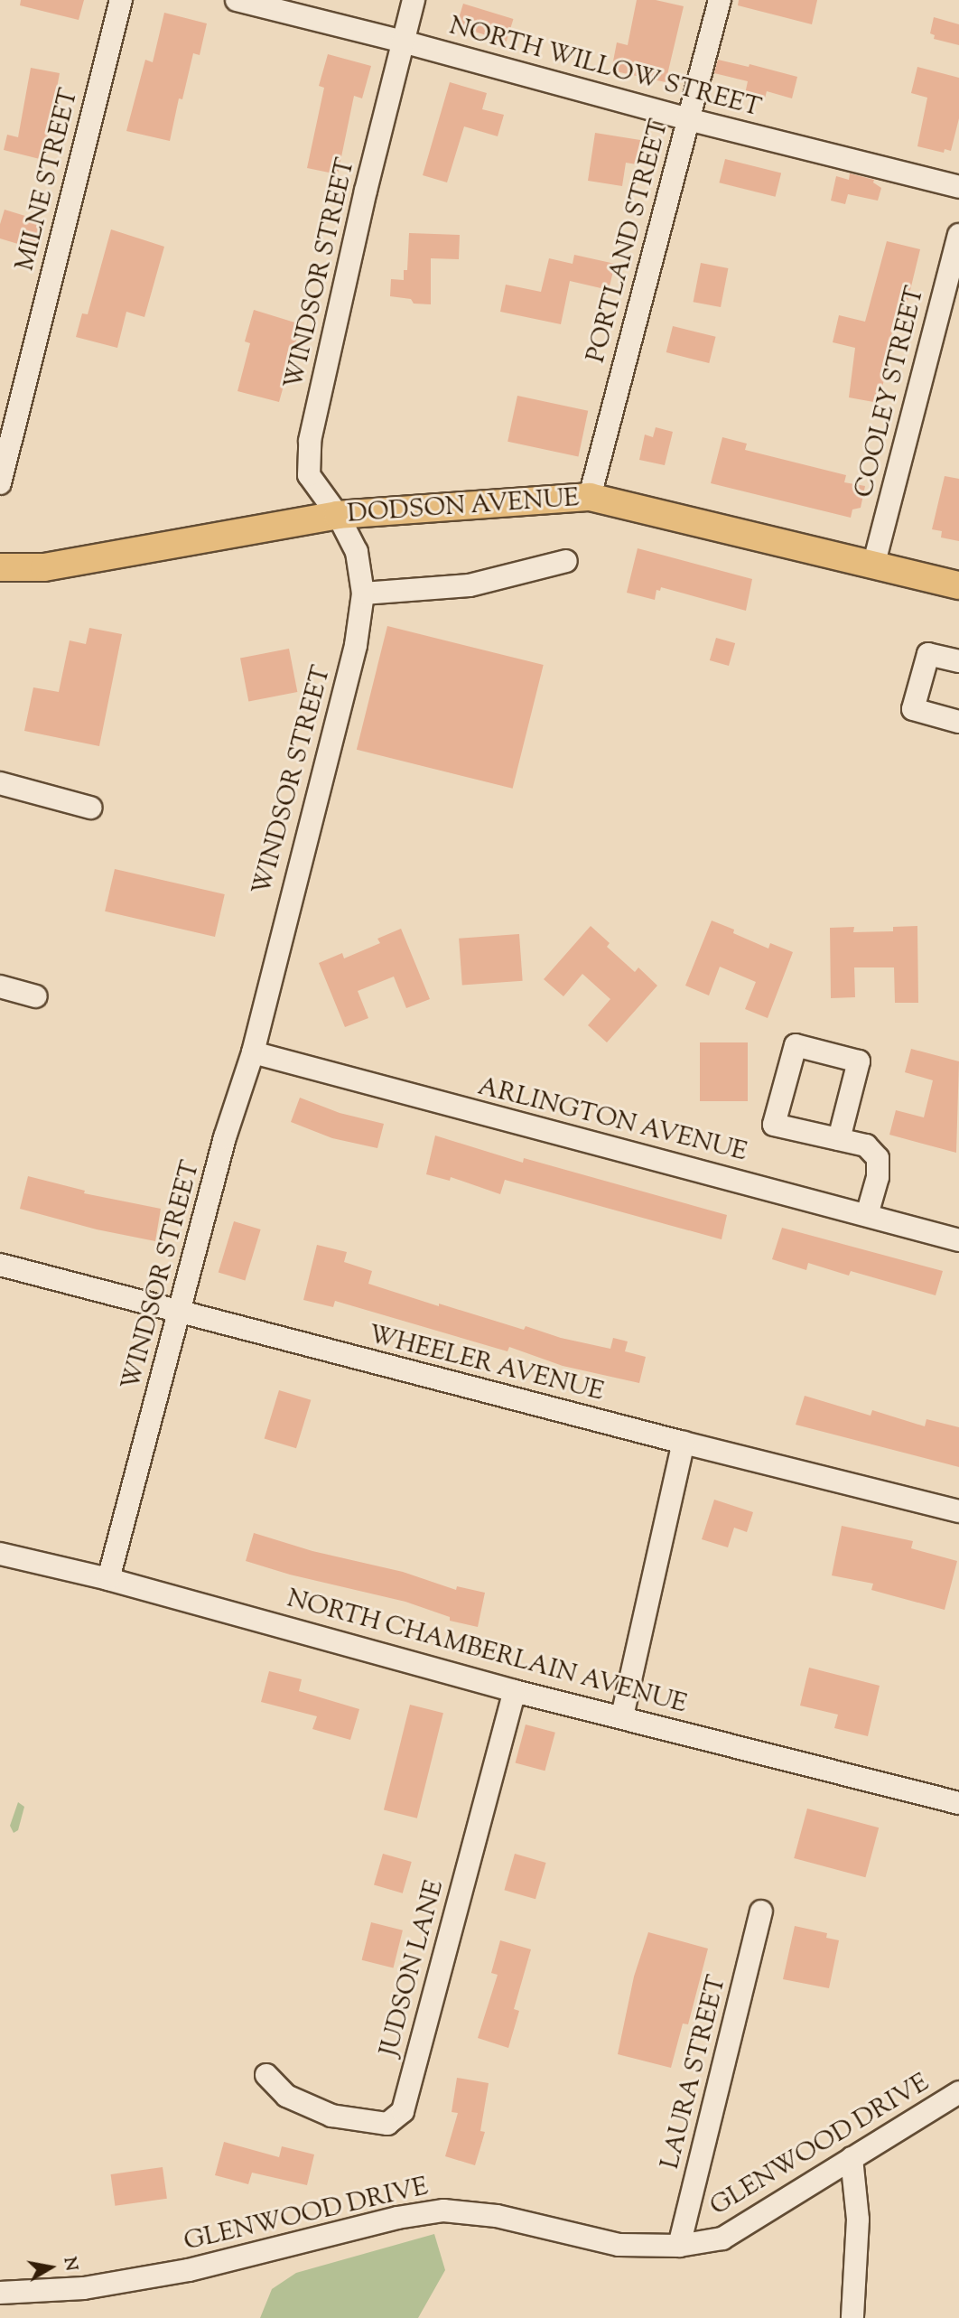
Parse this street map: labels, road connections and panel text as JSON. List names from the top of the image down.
{
  "streets": {
    "main road": ["DODSON AVENUE"],
    "street": [
      "NORTH WILLOW STREET",
      "MILNE STREET",
      "PORTLAND STREET",
      "WINDSOR STREET",
      "COOLEY STREET",
      "ARLINGTON AVENUE",
      "WHEELER AVENUE",
      "NORTH CHAMBERLAIN AVENUE",
      "JUDSON LANE",
      "LAURA STREET",
      "GLENWOOD DRIVE"
    ]
  },
  "crossings": [
    ["NORTH WILLOW STREET", "PORTLAND STREET"],
    ["NORTH WILLOW STREET", "WINDSOR STREET"],
    ["PORTLAND STREET", "DODSON AVENUE"],
    ["WINDSOR STREET", "DODSON AVENUE"],
    ["WINDSOR STREET", "ARLINGTON AVENUE"],
    ["WINDSOR STREET", "WHEELER AVENUE"],
    ["WINDSOR STREET", "NORTH CHAMBERLAIN AVENUE"],
    ["COOLEY STREET", "DODSON AVENUE"],
    ["NORTH CHAMBERLAIN AVENUE", "JUDSON LANE"],
    ["LAURA STREET", "GLENWOOD DRIVE"]
  ],
  "north": "right"
}
